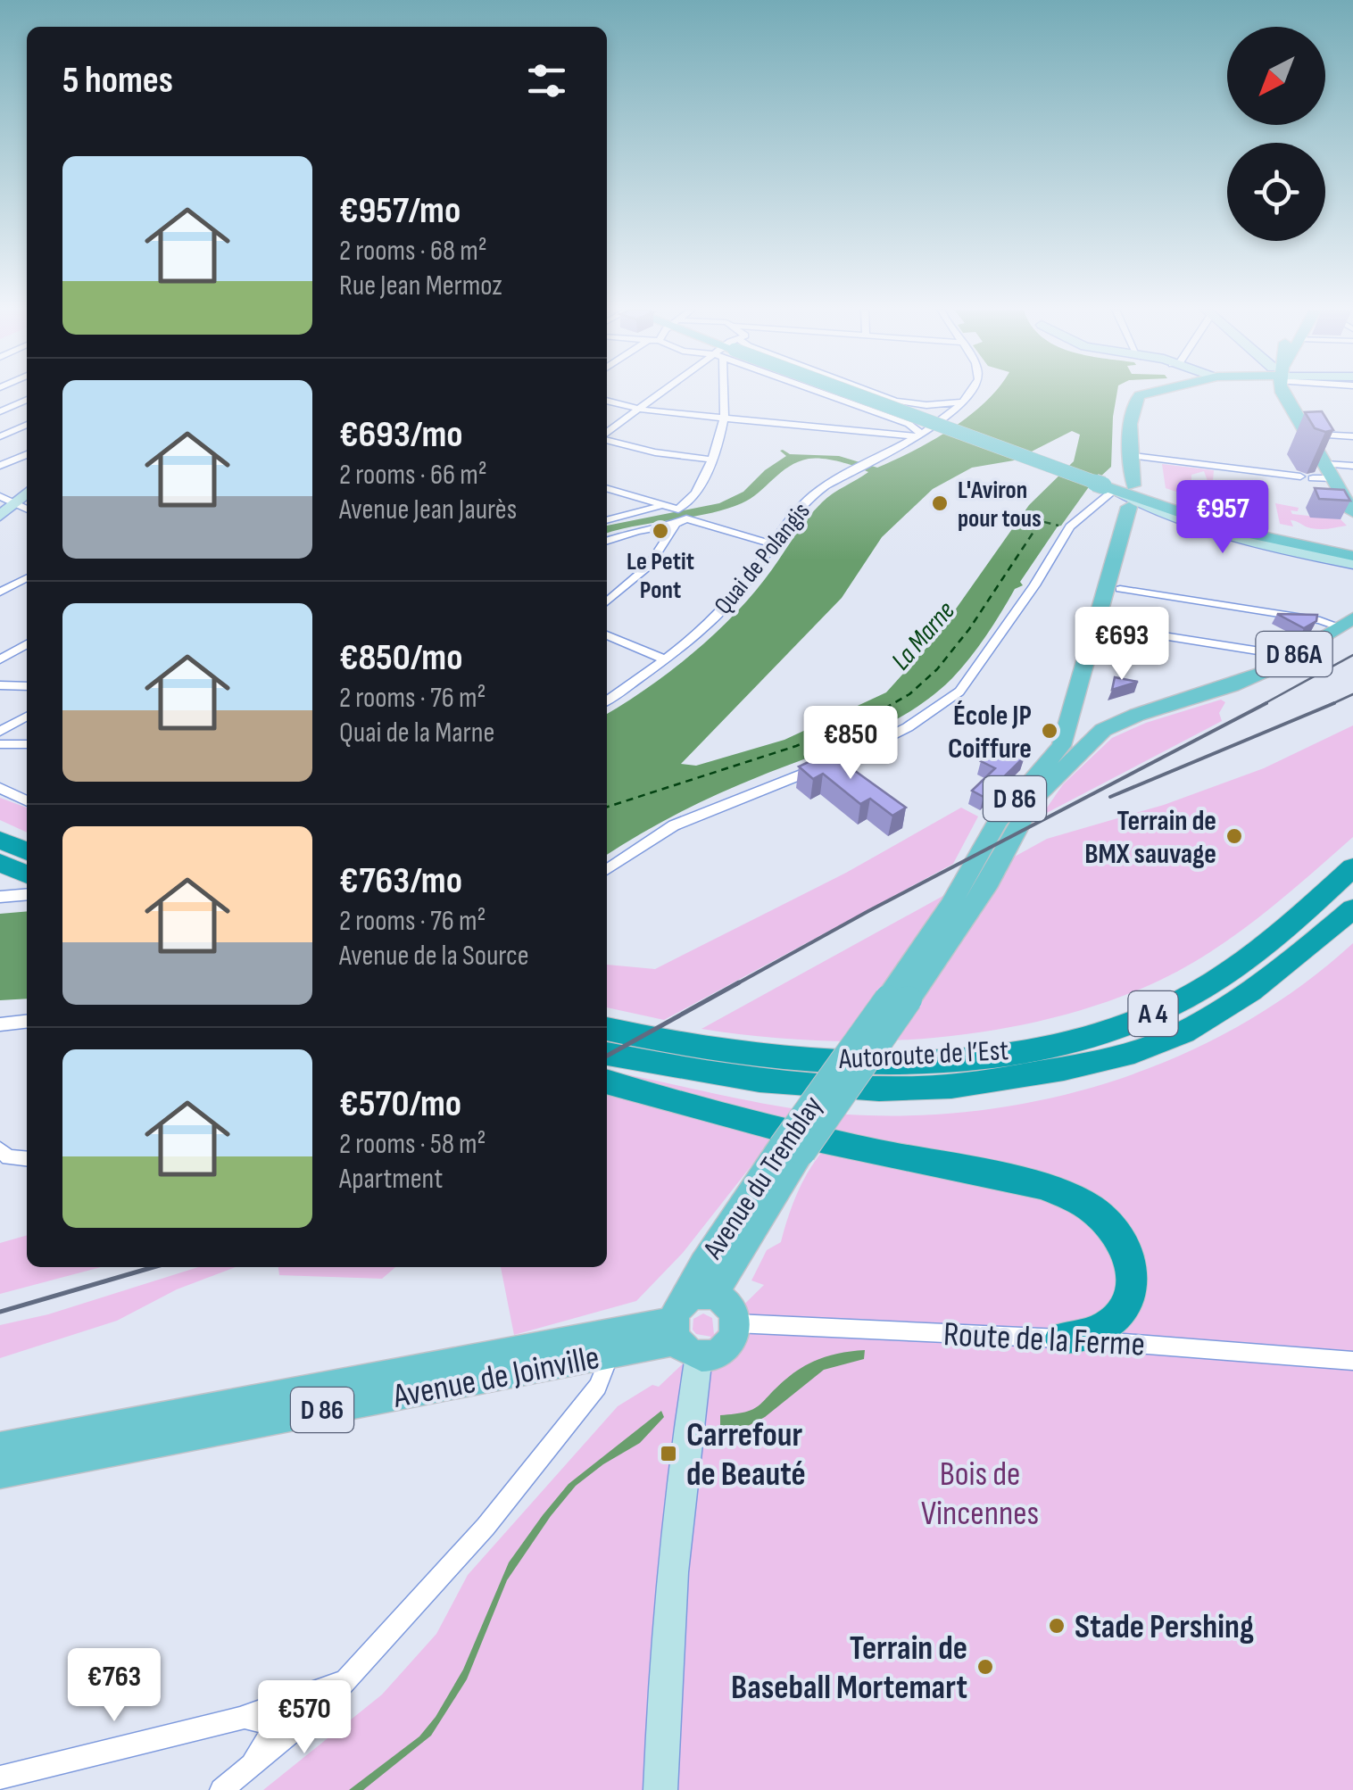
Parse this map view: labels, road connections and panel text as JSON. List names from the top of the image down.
{
  "streets": {
    "highway": ["A 4", "Autoroute de l’Est"],
    "main road": [
      "D 86A",
      "D 86",
      "Avenue du Tremblay",
      "Avenue de Joinville"
    ],
    "street": ["Quai de Polangis", "Route de la Ferme"]
  },
  "crossings": [
    ["D 86A", "Avenue du Tremblay"],
    ["Avenue du Tremblay", "Avenue de Joinville"]
  ],
  "water": ["La Marne"],
  "parks": ["Bois de Vincennes"],
  "places": {
    "other": [
      "L'Aviron pour tous",
      "Le Petit Pont",
      "École JP Coiffure",
      "Terrain de BMX sauvage",
      "Stade Pershing",
      "Terrain de Baseball Mortemart"
    ],
    "transit": ["Carrefour de Beauté"]
  },
  "north": "bottom left",
  "page": {
    "heading": "5 homes",
    "list": [
      {
        "name": "€957/mo",
        "note": "2 rooms · 68 m² · Rue Jean Mermoz"
      },
      {
        "name": "€693/mo",
        "note": "2 rooms · 66 m² · Avenue Jean Jaurès"
      },
      {
        "name": "€850/mo",
        "note": "2 rooms · 76 m² · Quai de la Marne"
      },
      {
        "name": "€763/mo",
        "note": "2 rooms · 76 m² · Avenue de la Source"
      },
      {
        "name": "€570/mo",
        "note": "2 rooms · 58 m² · Apartment"
      }
    ],
    "price": [
      "€957",
      "€693",
      "€850",
      "€763",
      "€570"
    ]
  }
}
